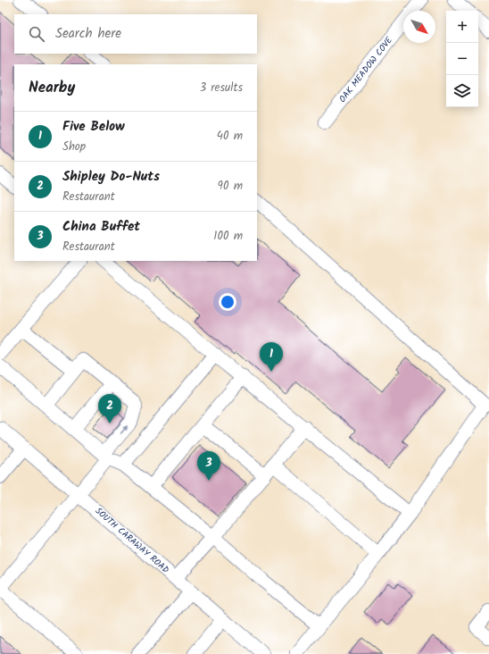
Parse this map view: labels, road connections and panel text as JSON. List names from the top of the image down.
{
  "streets": {
    "street": ["OAK MEADOW COVE", "SOUTH CARAWAY ROAD"]
  },
  "north": "bottom right",
  "page": {
    "map_buttons": ["+", "−"],
    "search": "Search here",
    "heading": ["Nearby", "3 results"],
    "list": [
      {
        "mark": "1",
        "name": "Five Below",
        "note": "Shop",
        "value": "40 m"
      },
      {
        "mark": "2",
        "name": "Shipley Do-Nuts",
        "note": "Restaurant",
        "value": "90 m"
      },
      {
        "mark": "3",
        "name": "China Buffet",
        "note": "Restaurant",
        "value": "100 m"
      }
    ],
    "pins": ["1", "2", "3"]
  }
}
